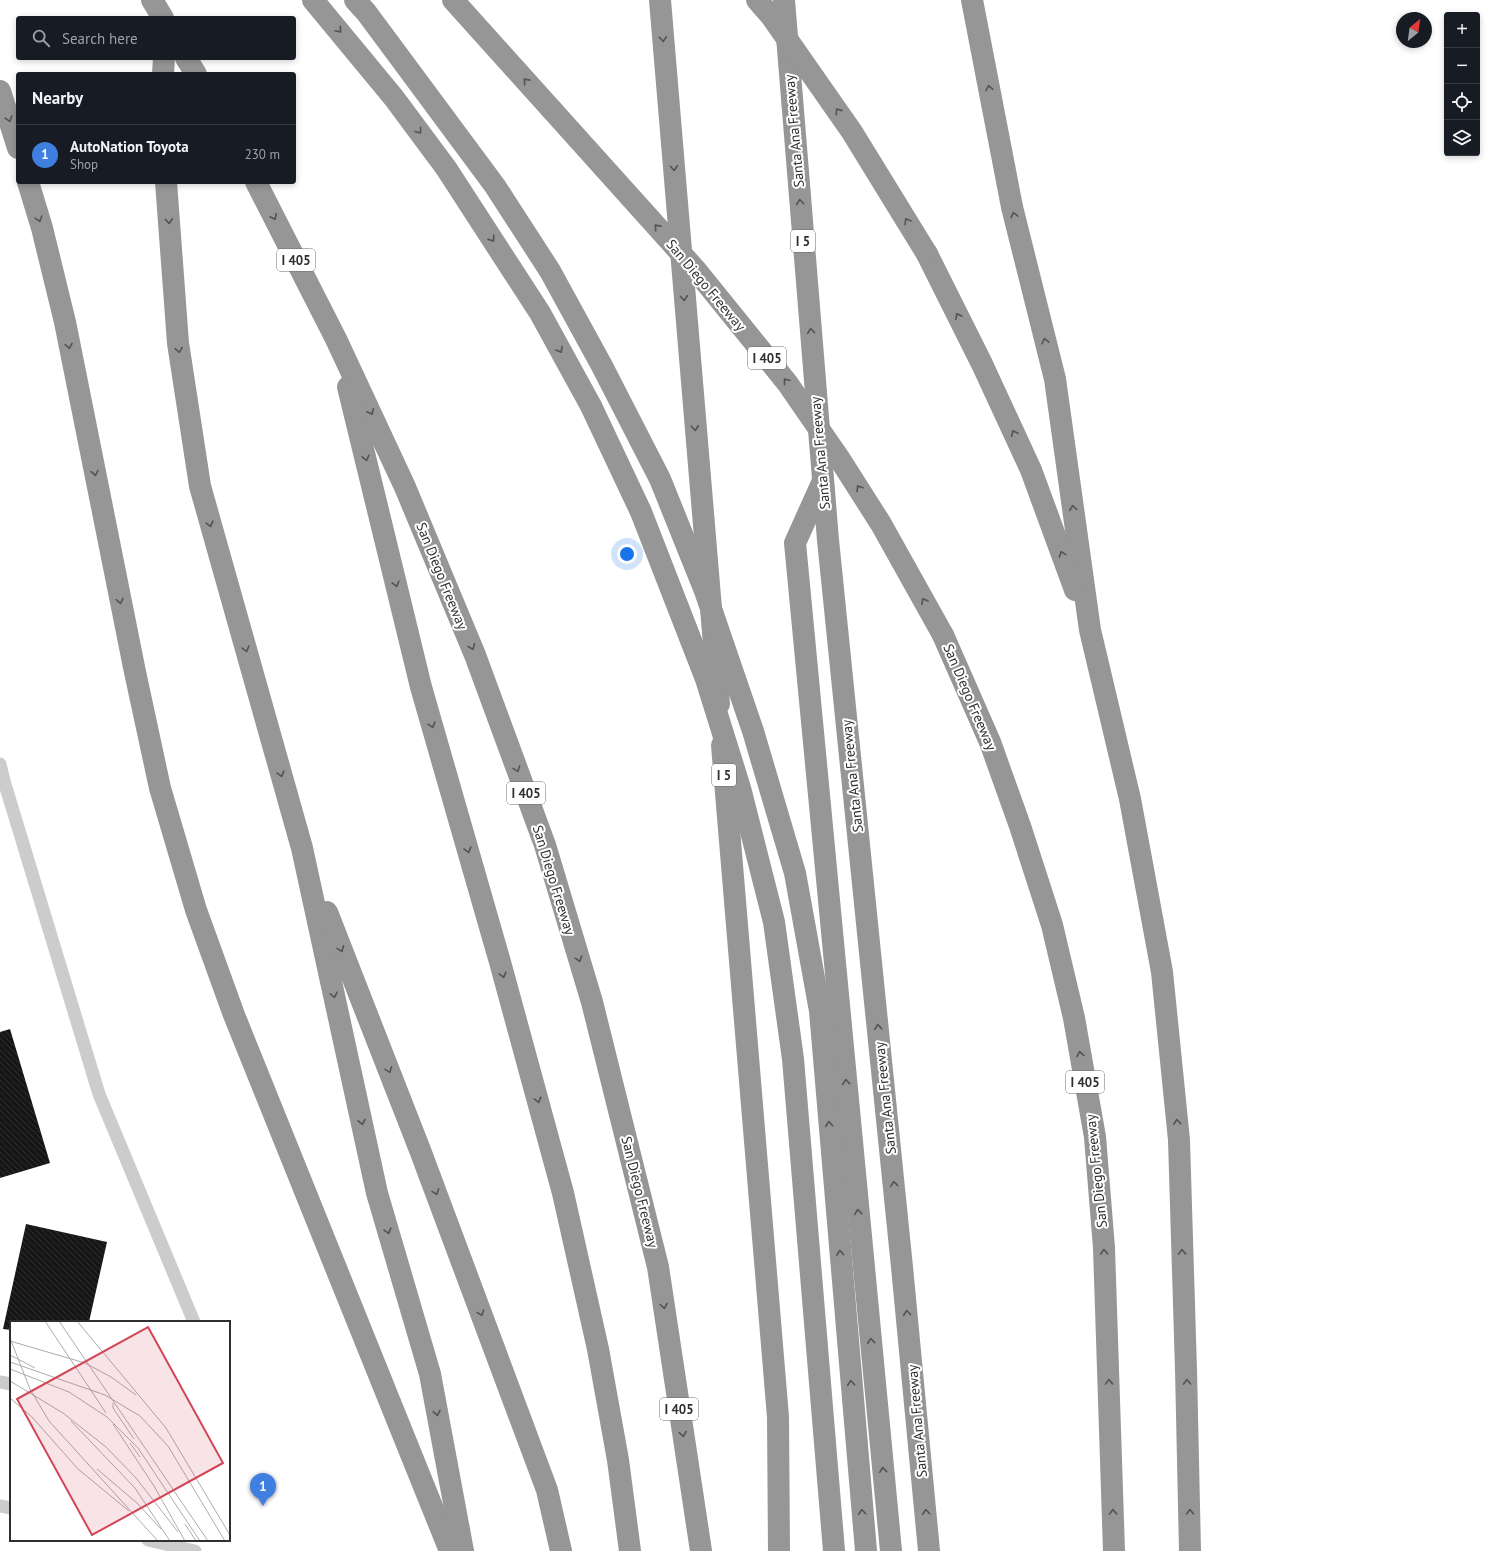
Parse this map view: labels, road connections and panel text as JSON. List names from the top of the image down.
{
  "streets": {
    "highway": [
      "Santa Ana Freeway",
      "I 5",
      "I 405",
      "San Diego Freeway"
    ]
  },
  "north": "top right",
  "page": {
    "map_buttons": ["+", "−"],
    "search": "Search here",
    "heading": "Nearby",
    "list": [
      {
        "mark": "1",
        "name": "AutoNation Toyota",
        "note": "Shop",
        "value": "230 m"
      }
    ],
    "pins": "1"
  }
}
